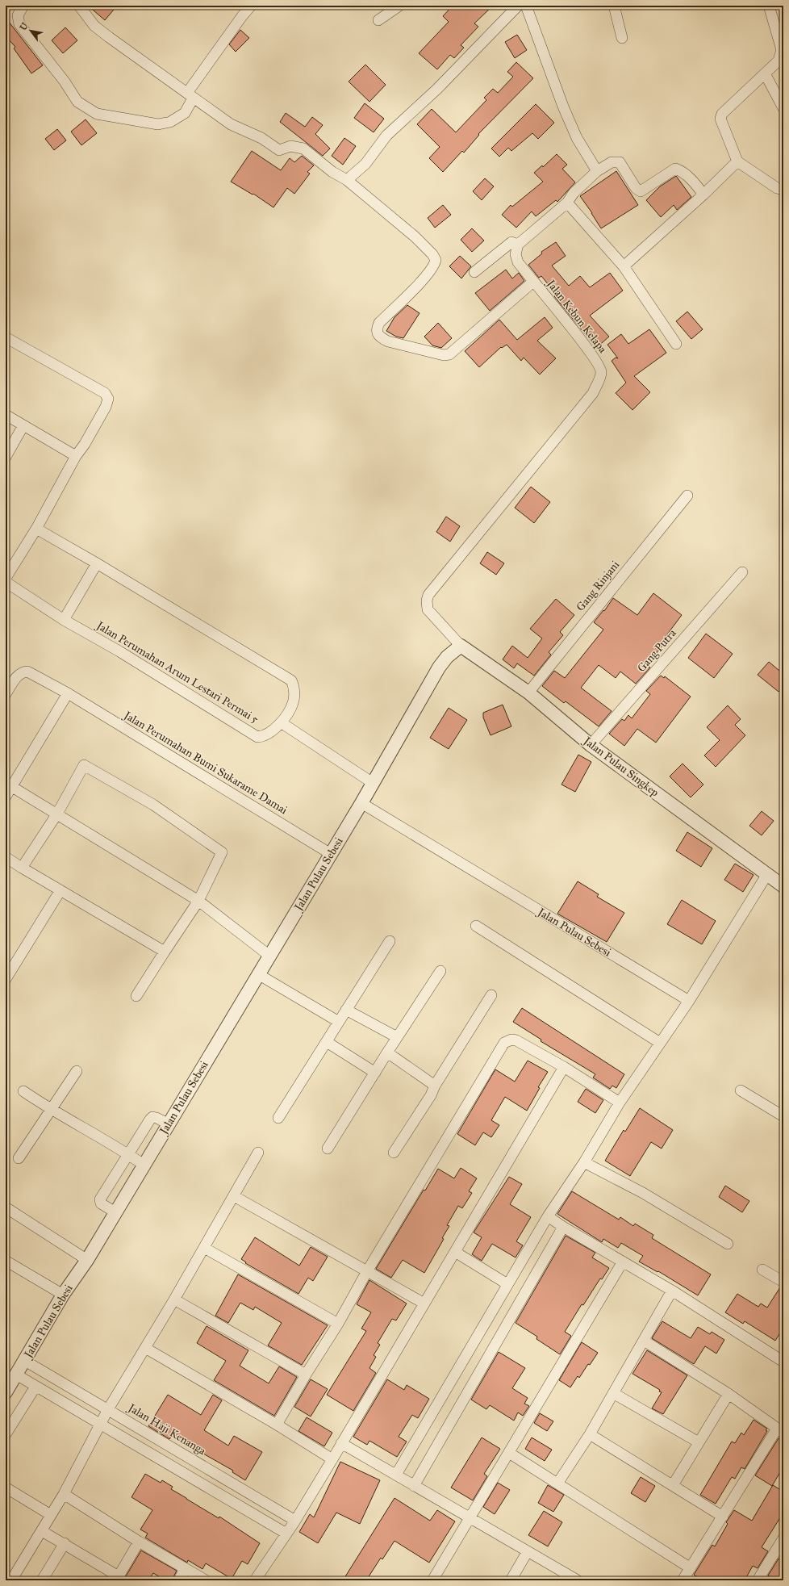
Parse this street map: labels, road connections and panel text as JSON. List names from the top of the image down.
{
  "streets": {
    "street": [
      "Jalan Kebun Kelapa",
      "Gang Rinjani",
      "Gang Putra",
      "Jalan Perumahan Arum Lestari Permai 5",
      "Jalan Perumahan Bumi Sukarame Damai",
      "Jalan Pulau Singkep",
      "Jalan Pulau Sebesi",
      "Jalan Haji Kenanga"
    ]
  },
  "crossings": [
    ["Jalan Kebun Kelapa", "Jalan Pulau Singkep"],
    ["Jalan Kebun Kelapa", "Jalan Pulau Sebesi"],
    ["Gang Rinjani", "Jalan Pulau Singkep"],
    ["Gang Putra", "Jalan Pulau Singkep"],
    ["Jalan Perumahan Bumi Sukarame Damai", "Jalan Pulau Sebesi"],
    ["Jalan Pulau Singkep", "Jalan Pulau Sebesi"],
    ["Jalan Pulau Sebesi", "Jalan Haji Kenanga"]
  ],
  "north": "top left"
}
